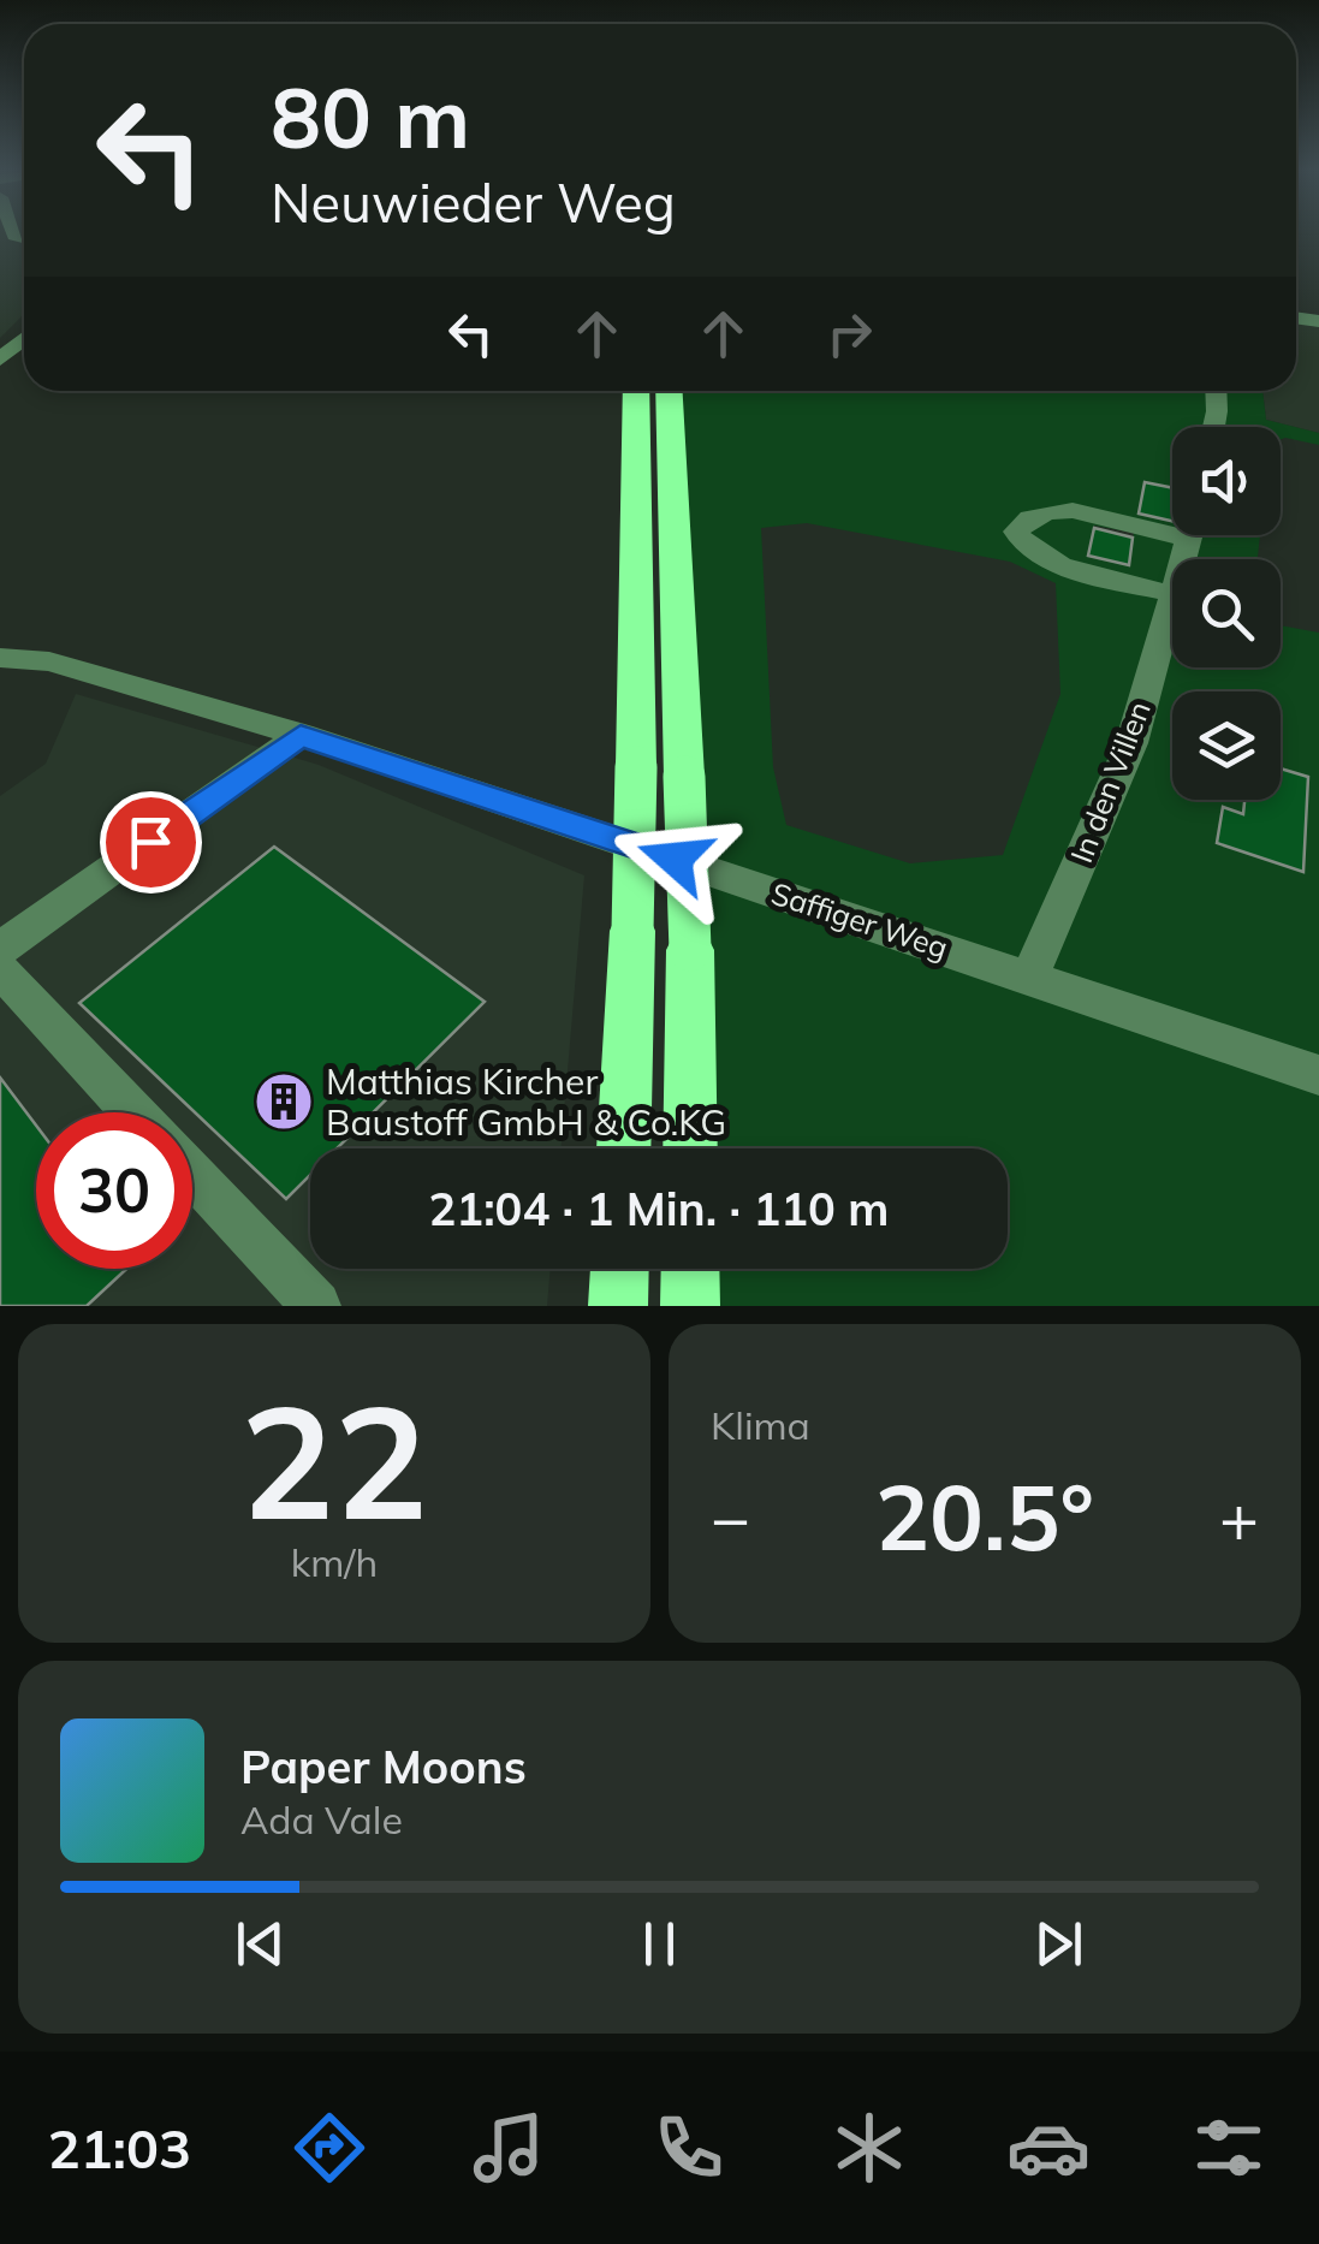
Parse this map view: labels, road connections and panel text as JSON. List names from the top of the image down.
{
  "streets": {
    "street": ["In den Villen", "Saffiger Weg"]
  },
  "crossings": [
    ["In den Villen", "Saffiger Weg"]
  ],
  "places": {
    "building": ["Matthias Kircher Baustoff GmbH & Co.KG"]
  },
  "page": {
    "turn": ["80 m", "Neuwieder Weg"],
    "limit": "30",
    "trip": "21:04 · 1 Min. · 110 m",
    "tile": [
      ["22", "km/h"],
      "Klima"
    ],
    "heat": ["−", "20.5°", "+"],
    "song": ["Paper Moons", "Ada Vale"],
    "tabs": "21:03"
  }
}
